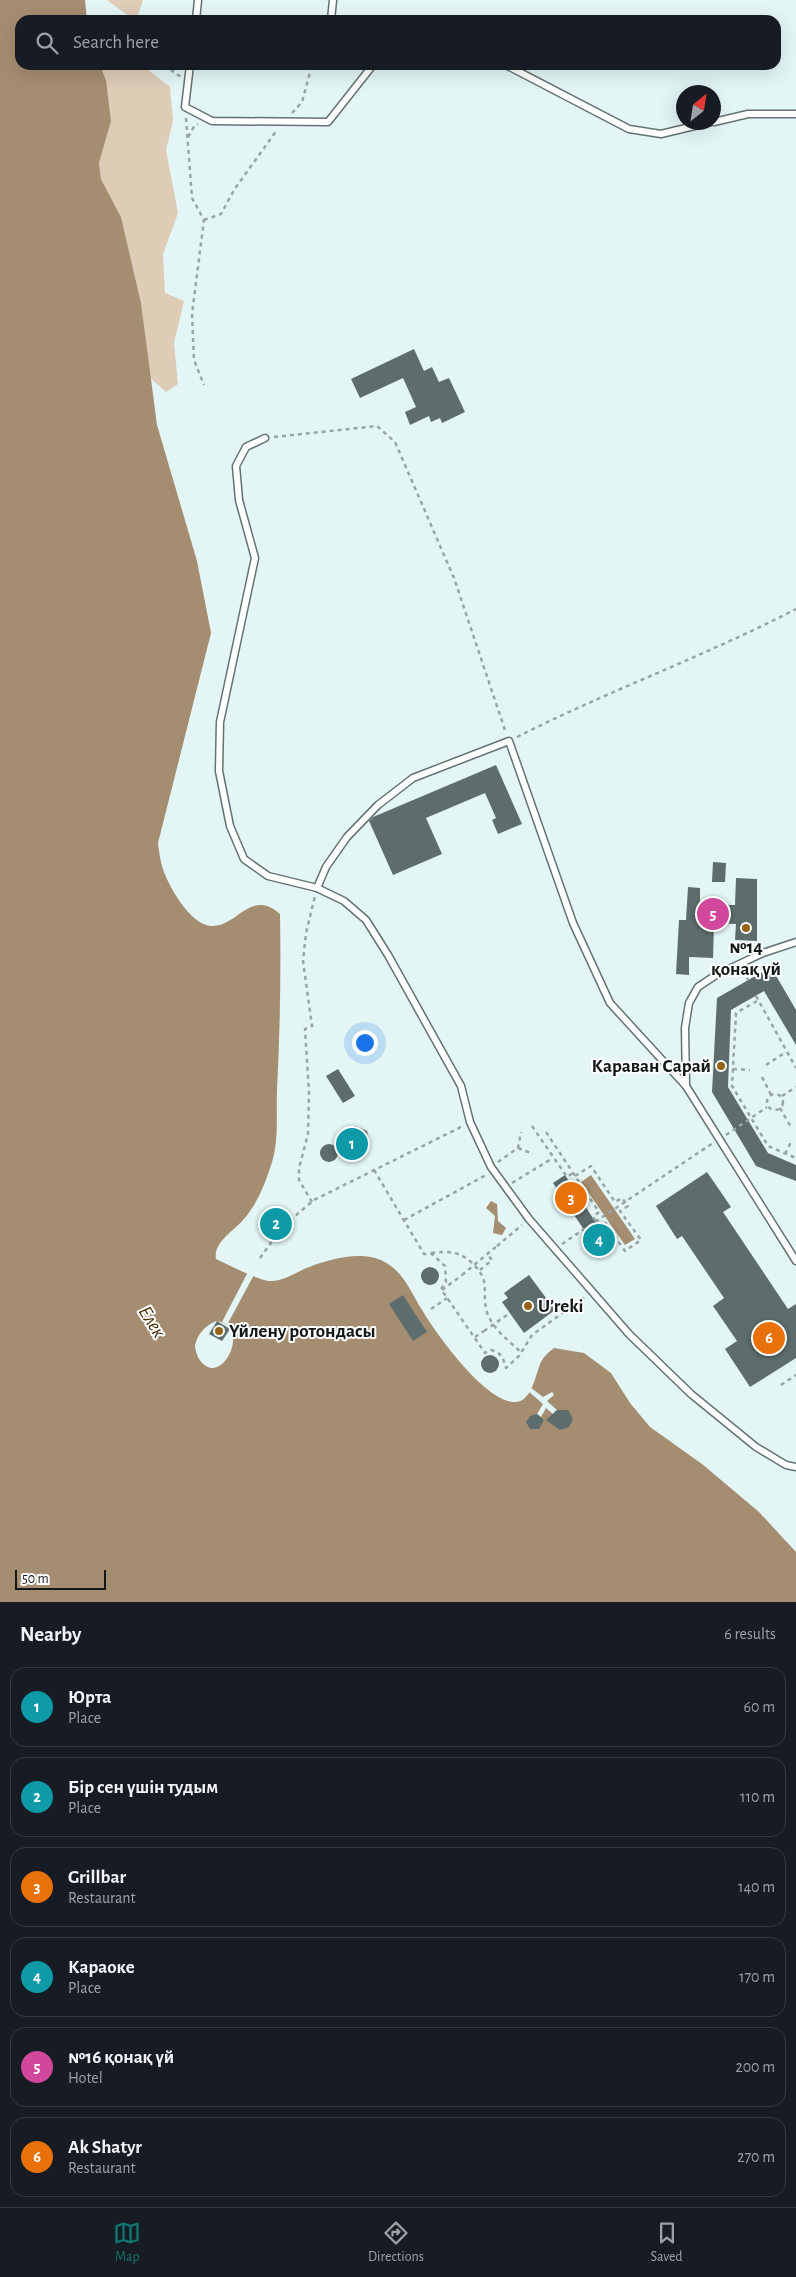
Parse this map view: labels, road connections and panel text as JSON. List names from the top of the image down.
{
  "water": ["Елек"],
  "places": [
    "№14 қонақ үй",
    "Караван Сарай",
    "U’reki",
    "Үйлену ротондaсы"
  ],
  "scale_bar": "50 m",
  "north": "top right",
  "page": {
    "search": "Search here",
    "pins": [
      "5",
      "1",
      "3",
      "2",
      "4",
      "6"
    ],
    "scale": "50 m",
    "heading": ["Nearby", "6 results"],
    "list": [
      {
        "mark": "1",
        "name": "Юрта",
        "note": "Place",
        "value": "60 m"
      },
      {
        "mark": "2",
        "name": "Бір сен үшін тудым",
        "note": "Place",
        "value": "110 m"
      },
      {
        "mark": "3",
        "name": "Grillbar",
        "note": "Restaurant",
        "value": "140 m"
      },
      {
        "mark": "4",
        "name": "Караоке",
        "note": "Place",
        "value": "170 m"
      },
      {
        "mark": "5",
        "name": "№16 қонақ үй",
        "note": "Hotel",
        "value": "200 m"
      },
      {
        "mark": "6",
        "name": "Ak Shatyr",
        "note": "Restaurant",
        "value": "270 m"
      }
    ],
    "nav": ["Map", "Directions", "Saved"]
  }
}
